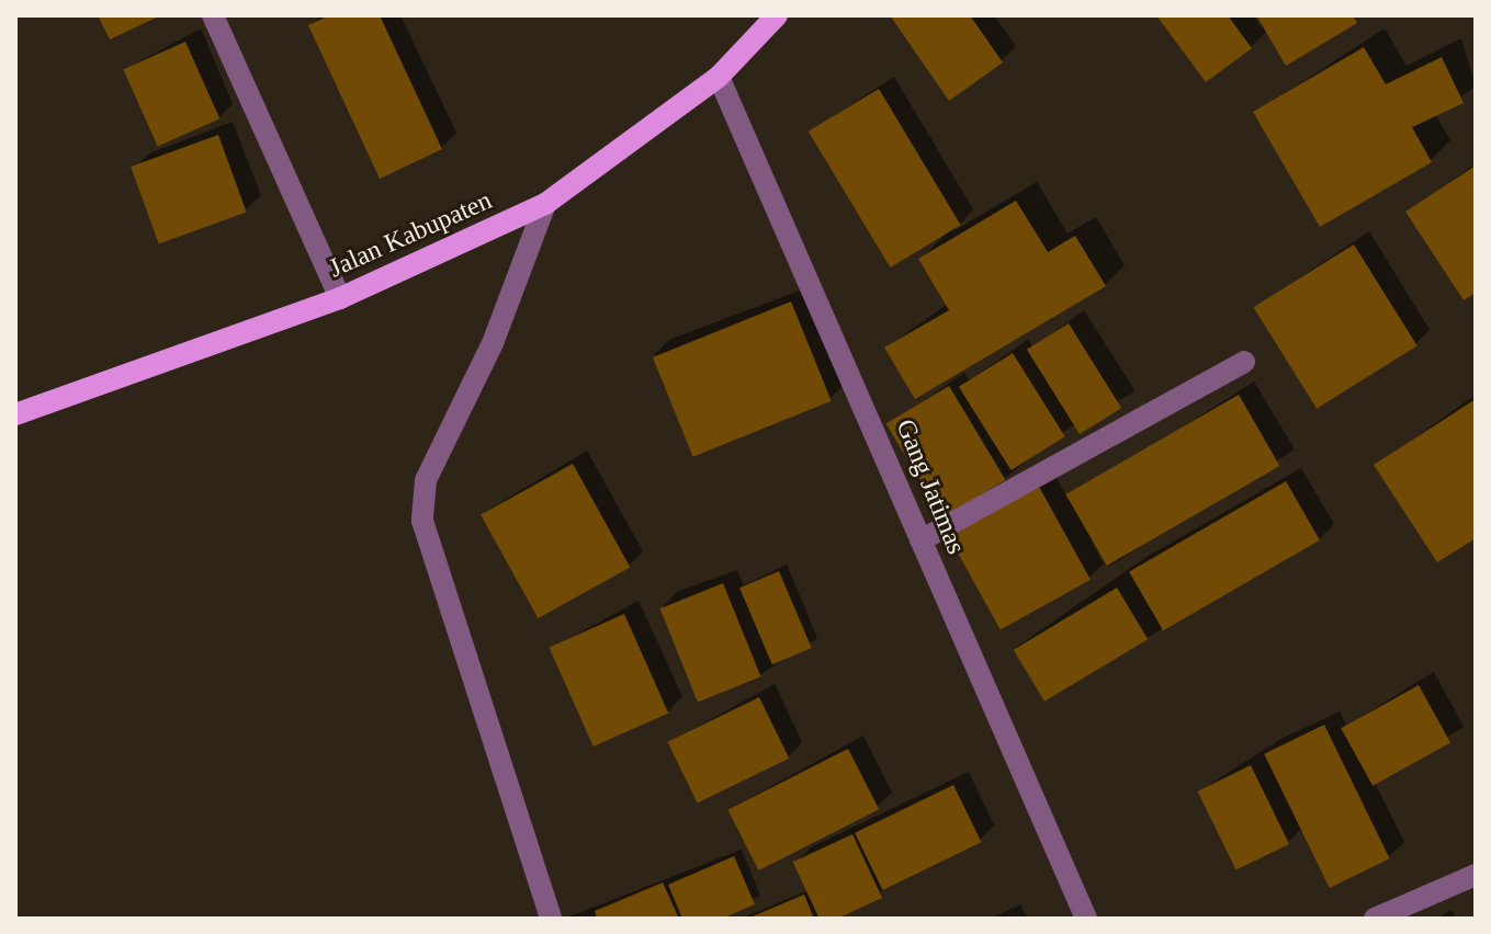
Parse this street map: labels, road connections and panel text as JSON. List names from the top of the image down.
{
  "streets": {
    "main road": ["Jalan Kabupaten"],
    "street": ["Gang Jatimas"]
  },
  "crossings": [
    ["Jalan Kabupaten", "Gang Jatimas"]
  ]
}
